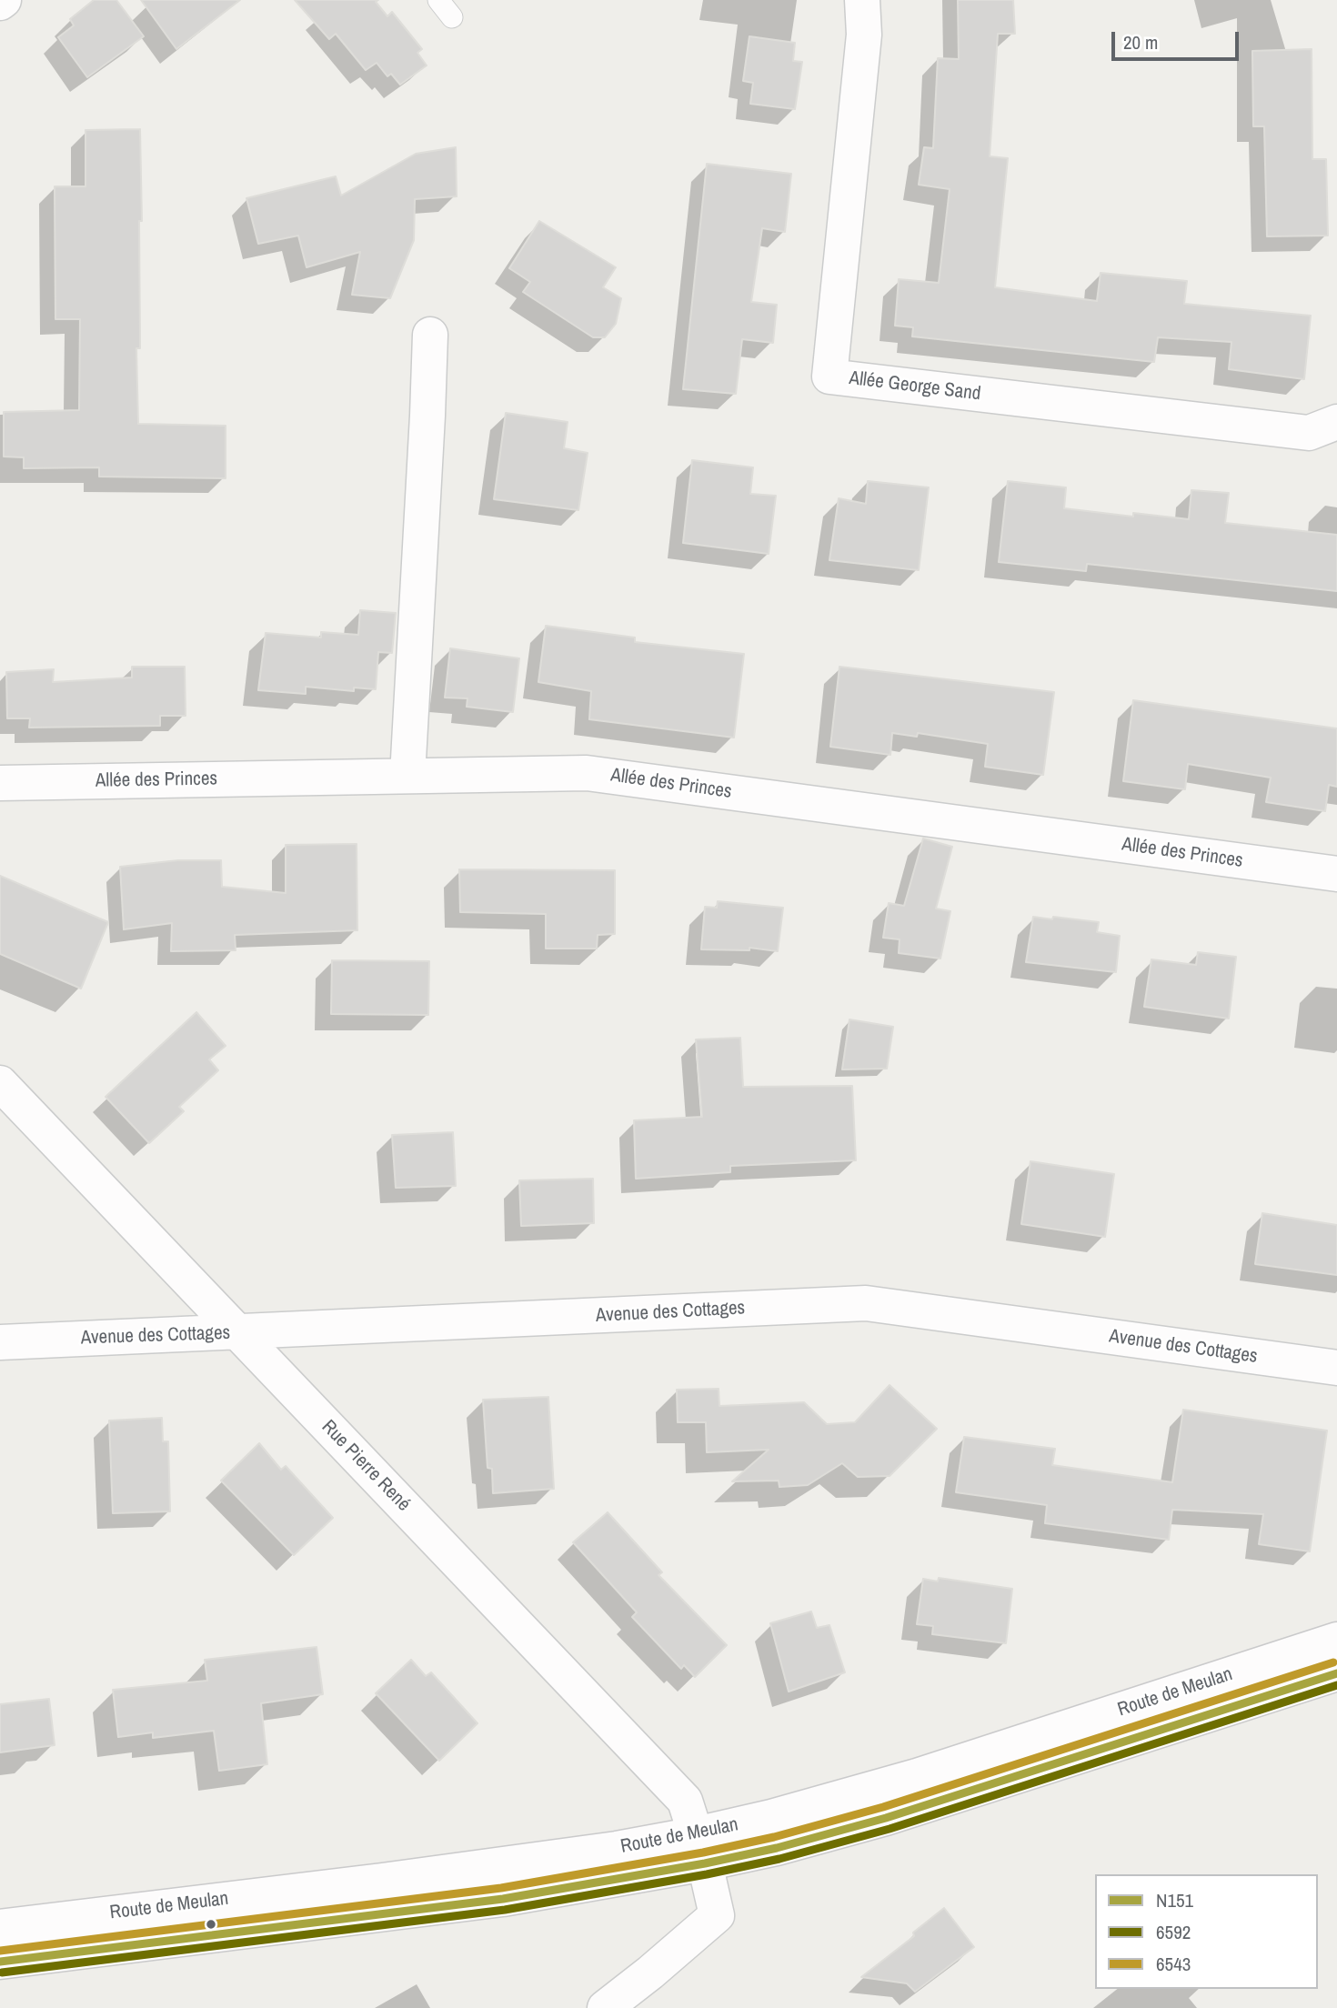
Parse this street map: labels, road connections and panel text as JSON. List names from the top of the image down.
{
  "streets": {
    "street": [
      "Allée George Sand",
      "Allée des Princes",
      "Avenue des Cottages",
      "Rue Pierre René",
      "Route de Meulan"
    ]
  },
  "crossings": [
    ["Avenue des Cottages", "Rue Pierre René"],
    ["Rue Pierre René", "Route de Meulan"]
  ],
  "lines": ["transit line 6543", "transit line N151", "transit line 6592"],
  "legend": ["N151", "6592", "6543"],
  "scale_bar": "20 m"
}
